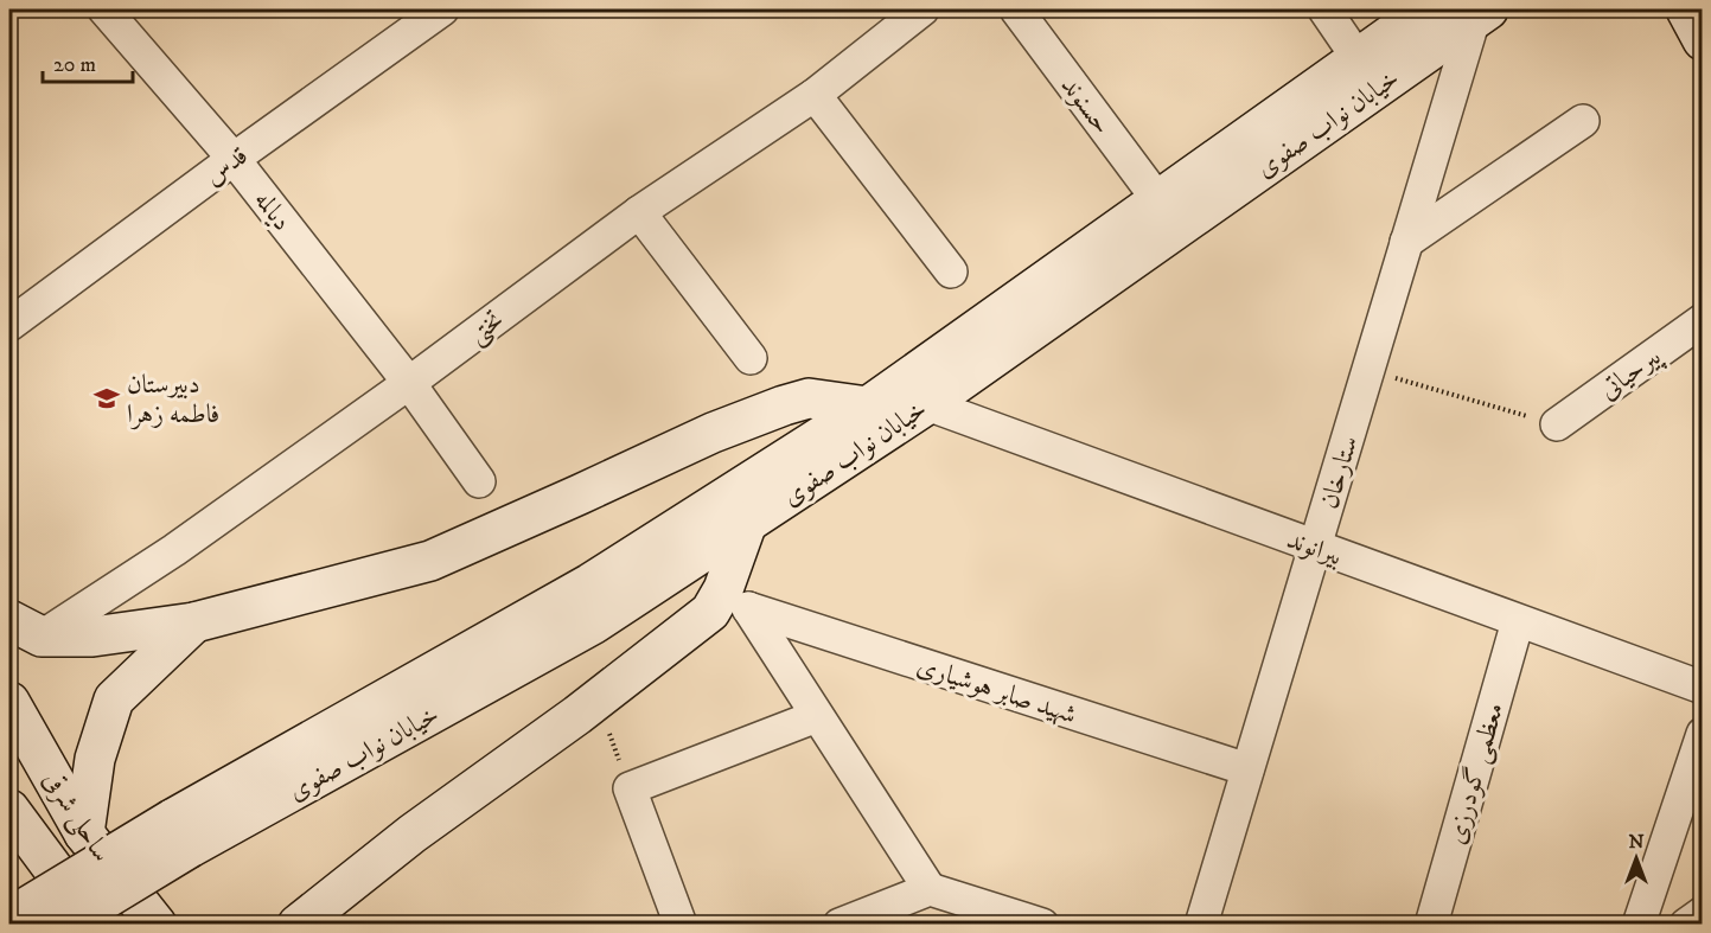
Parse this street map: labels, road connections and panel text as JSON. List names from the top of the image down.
{
  "streets": {
    "main road": ["خیابان نواب صفوی", "ساحلی شرقی"],
    "street": [
      "حسنوند",
      "قدس",
      "دیالمه",
      "تختی",
      "پیرحیاتی",
      "ستارخان",
      "بیرانوند",
      "شهید صابر هوشیاری",
      "معظمی گودرزی"
    ]
  },
  "crossings": [
    ["حسنوند", "خیابان نواب صفوی"],
    ["خیابان نواب صفوی", "ستارخان"],
    ["خیابان نواب صفوی", "بیرانوند"],
    ["قدس", "دیالمه"],
    ["دیالمه", "تختی"],
    ["ستارخان", "بیرانوند"],
    ["ستارخان", "شهید صابر هوشیاری"],
    ["بیرانوند", "معظمی گودرزی"]
  ],
  "places": {
    "school or university": ["دبیرستان فاطمه زهرا"]
  },
  "scale_bar": "20 m",
  "north": "top"
}
